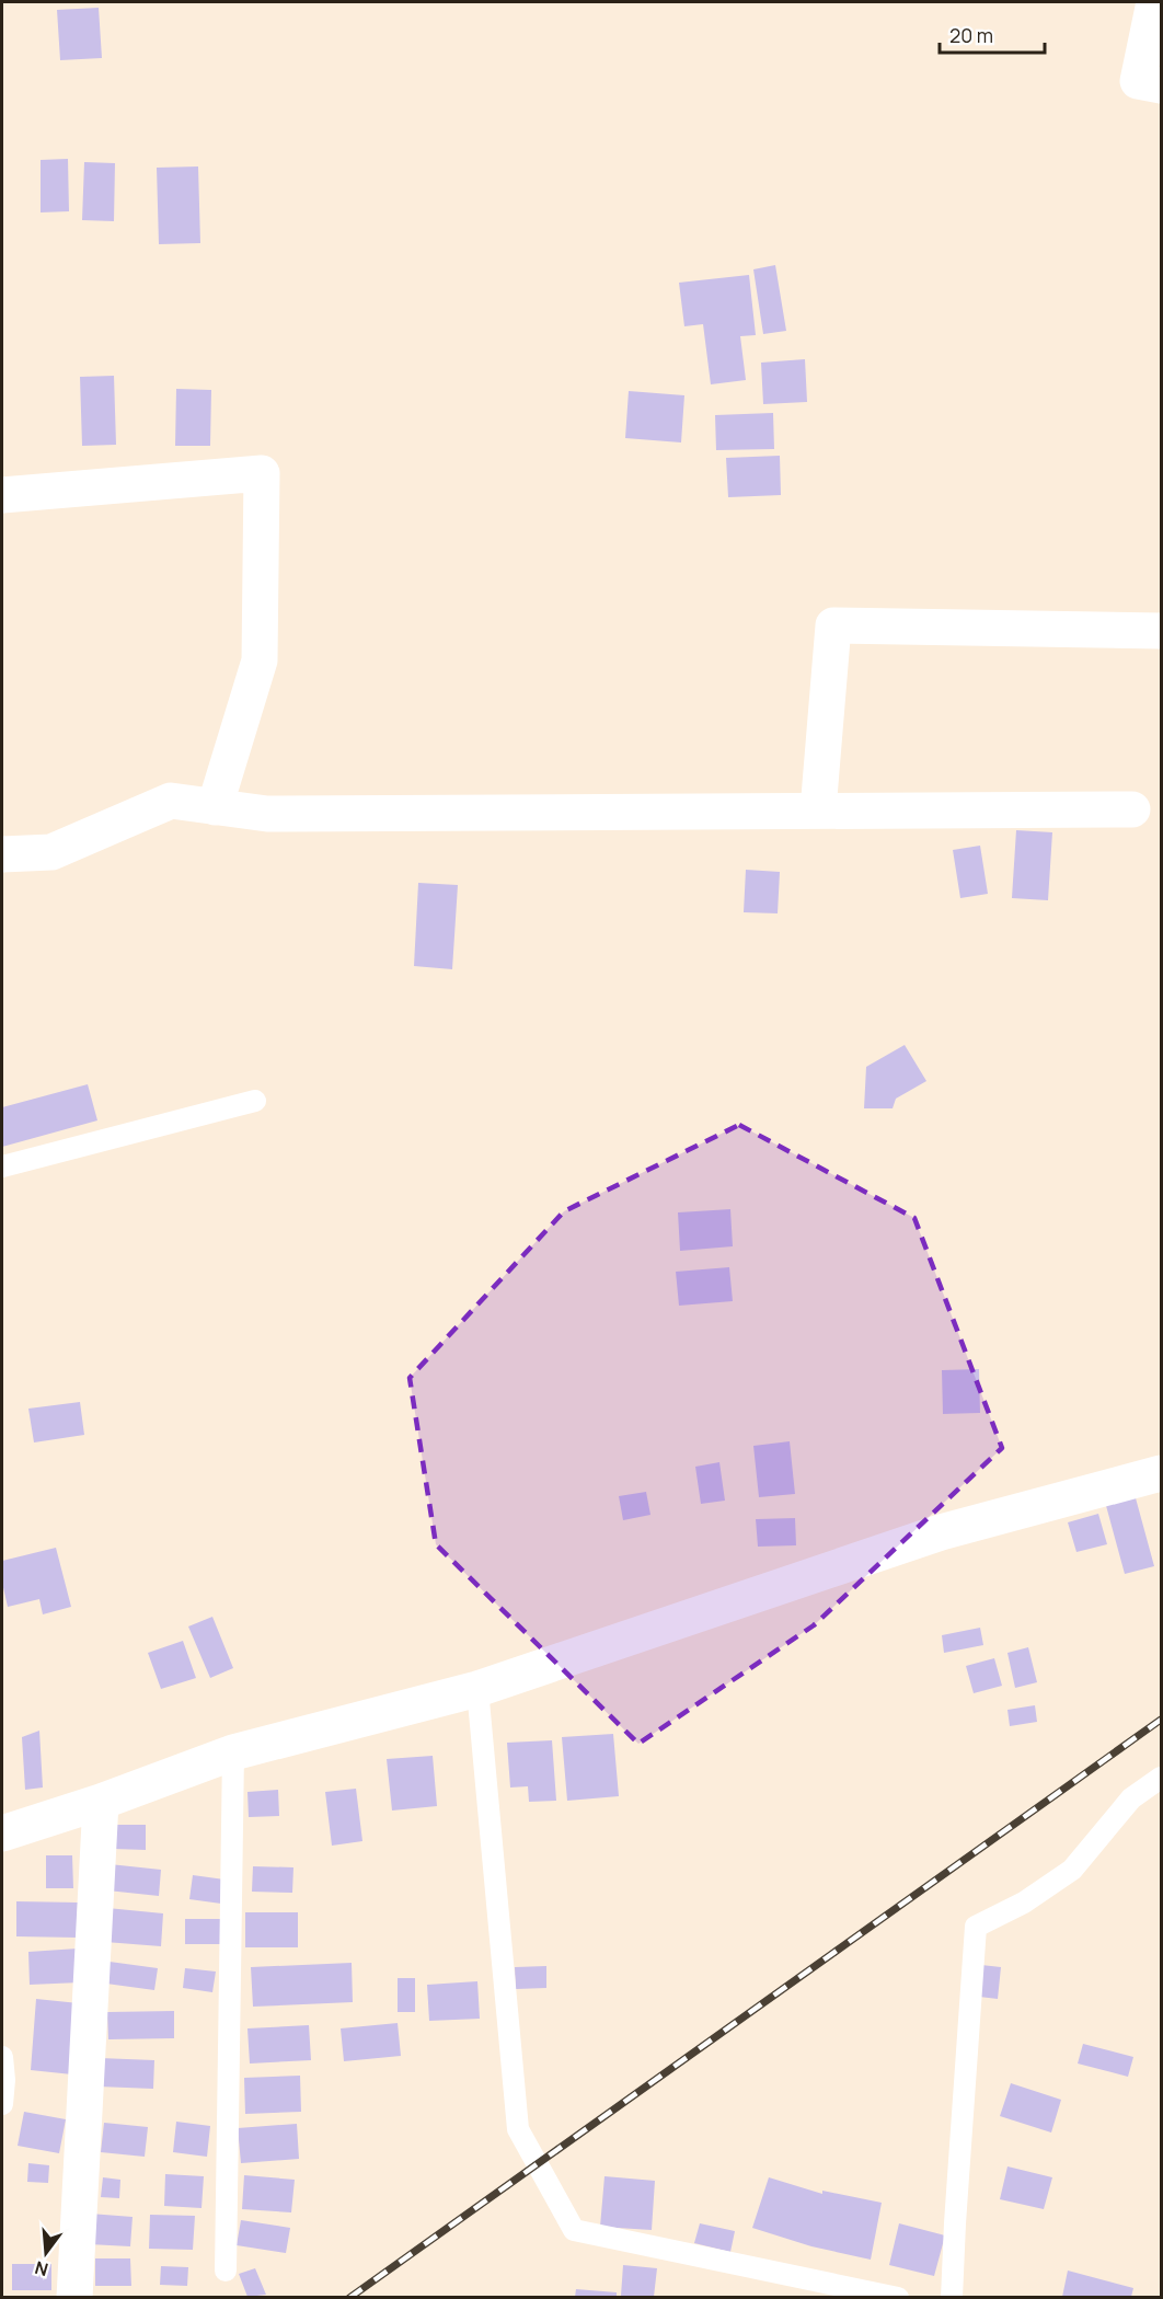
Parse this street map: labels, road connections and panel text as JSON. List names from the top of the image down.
{
  "scale_bar": "20 m",
  "north": "bottom"
}
